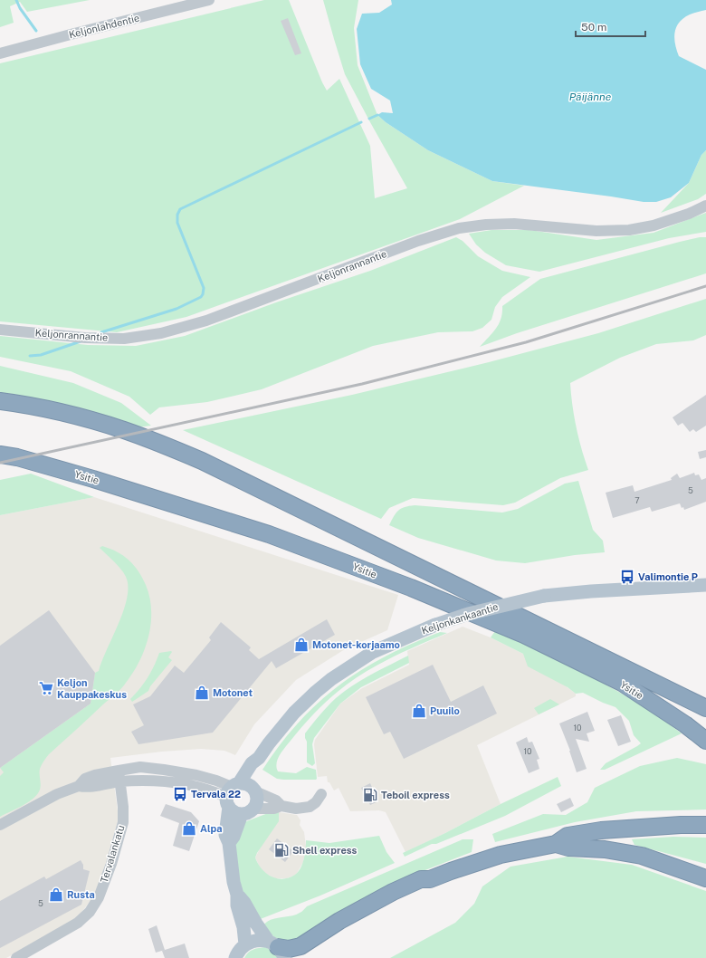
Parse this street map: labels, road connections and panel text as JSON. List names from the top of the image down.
{
  "streets": {
    "highway": ["Ysitie"],
    "main road": ["Keljonkankaantie"],
    "street": ["Keljonlahdentie", "Keljonrannantie", "Tervalankatu"]
  },
  "water": ["Päijänne"],
  "places": {
    "bus stop": ["Valimontie P", "Tervala 22"],
    "shop": [
      "Motonet-korjaamo",
      "Motonet",
      "Puuilo",
      "Alpa",
      "Rusta"
    ],
    "supermarket": ["Keljon Kauppakeskus"],
    "fuel station": ["Teboil express", "Shell express"]
  },
  "house_numbers": [
    "5",
    "7",
    "10",
    "10",
    "5"
  ],
  "scale_bar": "50 m"
}
